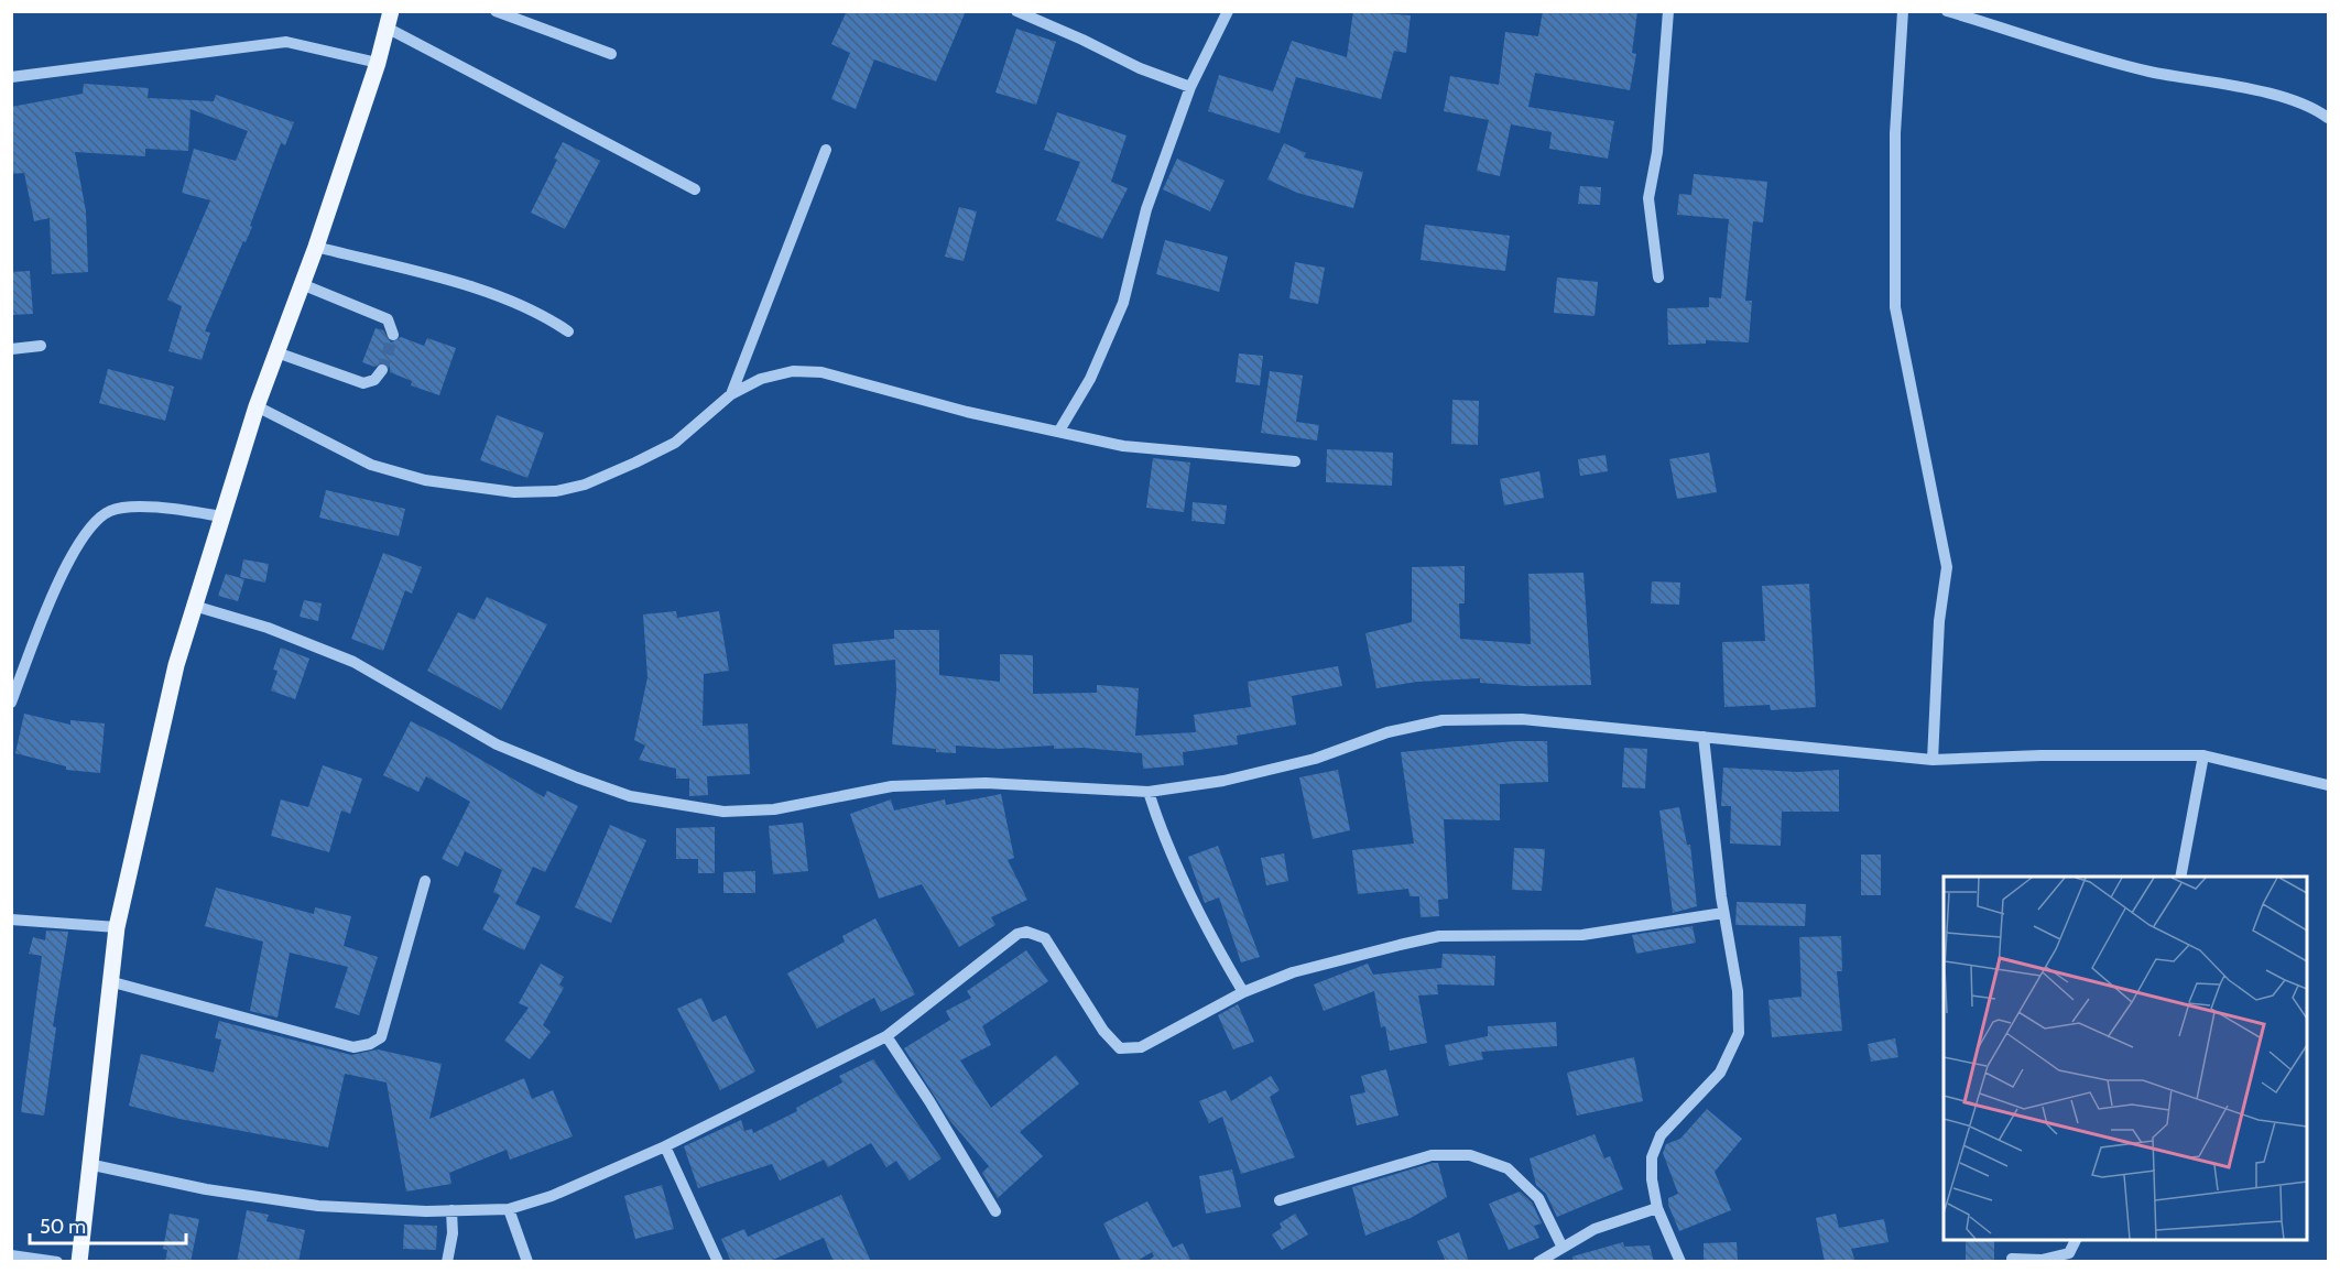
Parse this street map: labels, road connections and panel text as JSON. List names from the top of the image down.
{
  "scale_bar": "50 m"
}
